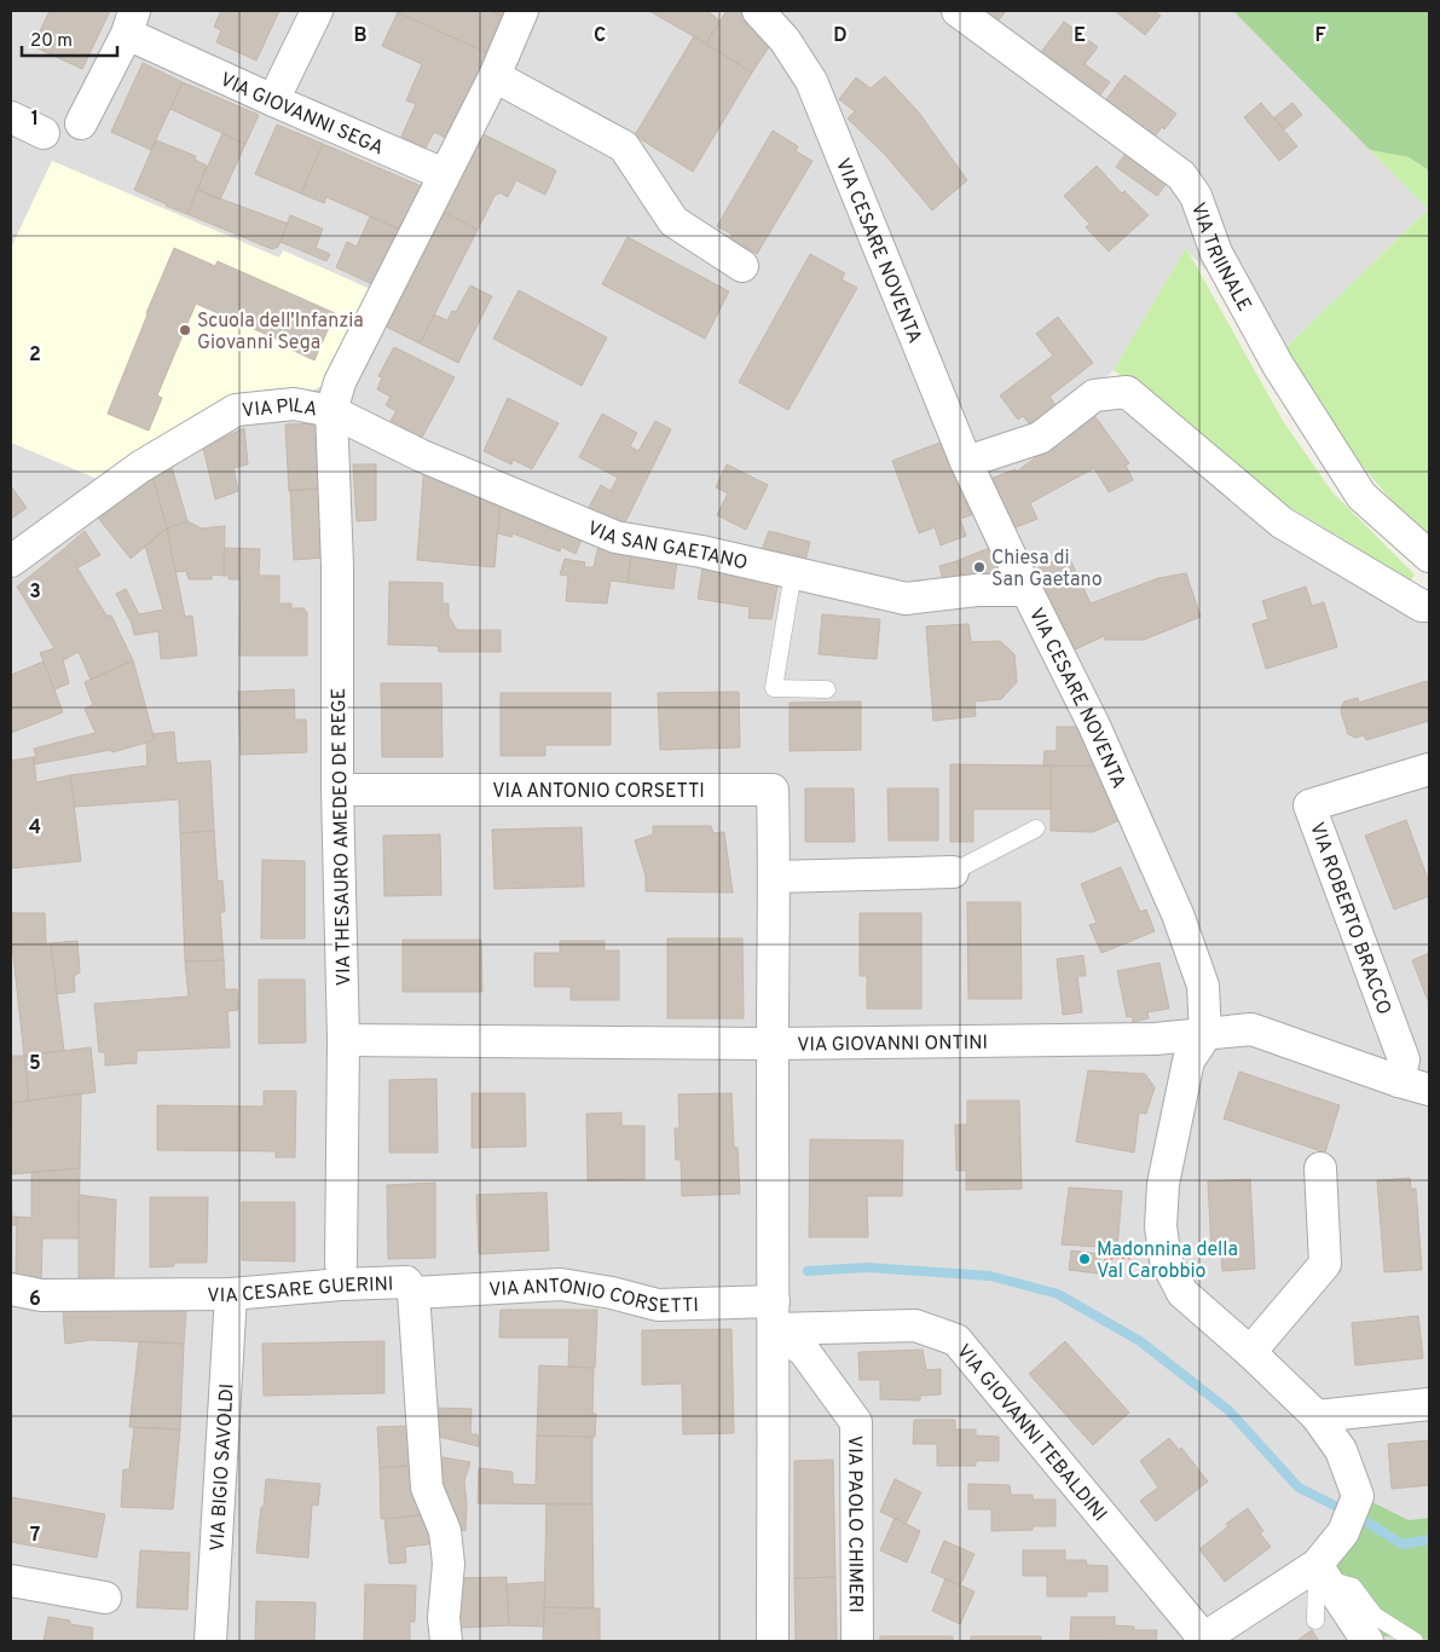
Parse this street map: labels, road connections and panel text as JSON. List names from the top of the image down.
{
  "streets": {
    "street": [
      "VIA GIOVANNI SEGA",
      "VIA CESARE NOVENTA",
      "VIA TRIINALE",
      "VIA PILA",
      "VIA SAN GAETANO",
      "VIA ANTONIO CORSETTI",
      "VIA THESAURO AMEDEO DE REGE",
      "VIA ROBERTO BRACCO",
      "VIA GIOVANNI ONTINI",
      "VIA CESARE GUERINI",
      "VIA GIOVANNI TEBALDINI",
      "VIA BIGIO SAVOLDI",
      "VIA PAOLO CHIMERI"
    ]
  },
  "crossings": [
    ["VIA GIOVANNI SEGA", "VIA PILA"],
    ["VIA CESARE NOVENTA", "VIA SAN GAETANO"],
    ["VIA CESARE NOVENTA", "VIA GIOVANNI ONTINI"],
    ["VIA PILA", "VIA SAN GAETANO"],
    ["VIA PILA", "VIA THESAURO AMEDEO DE REGE"],
    ["VIA SAN GAETANO", "VIA THESAURO AMEDEO DE REGE"],
    ["VIA ANTONIO CORSETTI", "VIA THESAURO AMEDEO DE REGE"],
    ["VIA ANTONIO CORSETTI", "VIA GIOVANNI ONTINI"],
    ["VIA ANTONIO CORSETTI", "VIA CESARE GUERINI"],
    ["VIA ANTONIO CORSETTI", "VIA GIOVANNI TEBALDINI"],
    ["VIA ANTONIO CORSETTI", "VIA PAOLO CHIMERI"],
    ["VIA THESAURO AMEDEO DE REGE", "VIA GIOVANNI ONTINI"],
    ["VIA ROBERTO BRACCO", "VIA GIOVANNI ONTINI"],
    ["VIA CESARE GUERINI", "VIA BIGIO SAVOLDI"],
    ["VIA GIOVANNI TEBALDINI", "VIA PAOLO CHIMERI"]
  ],
  "places": ["Scuola dell'Infanzia Giovanni Sega", "Chiesa di San Gaetano", "Madonnina della Val Carobbio"],
  "scale_bar": "20 m",
  "grid": {
    "columns": [
      "B",
      "C",
      "D",
      "E",
      "F"
    ],
    "rows": [
      "1",
      "2",
      "3",
      "4",
      "5",
      "6",
      "7"
    ]
  }
}
